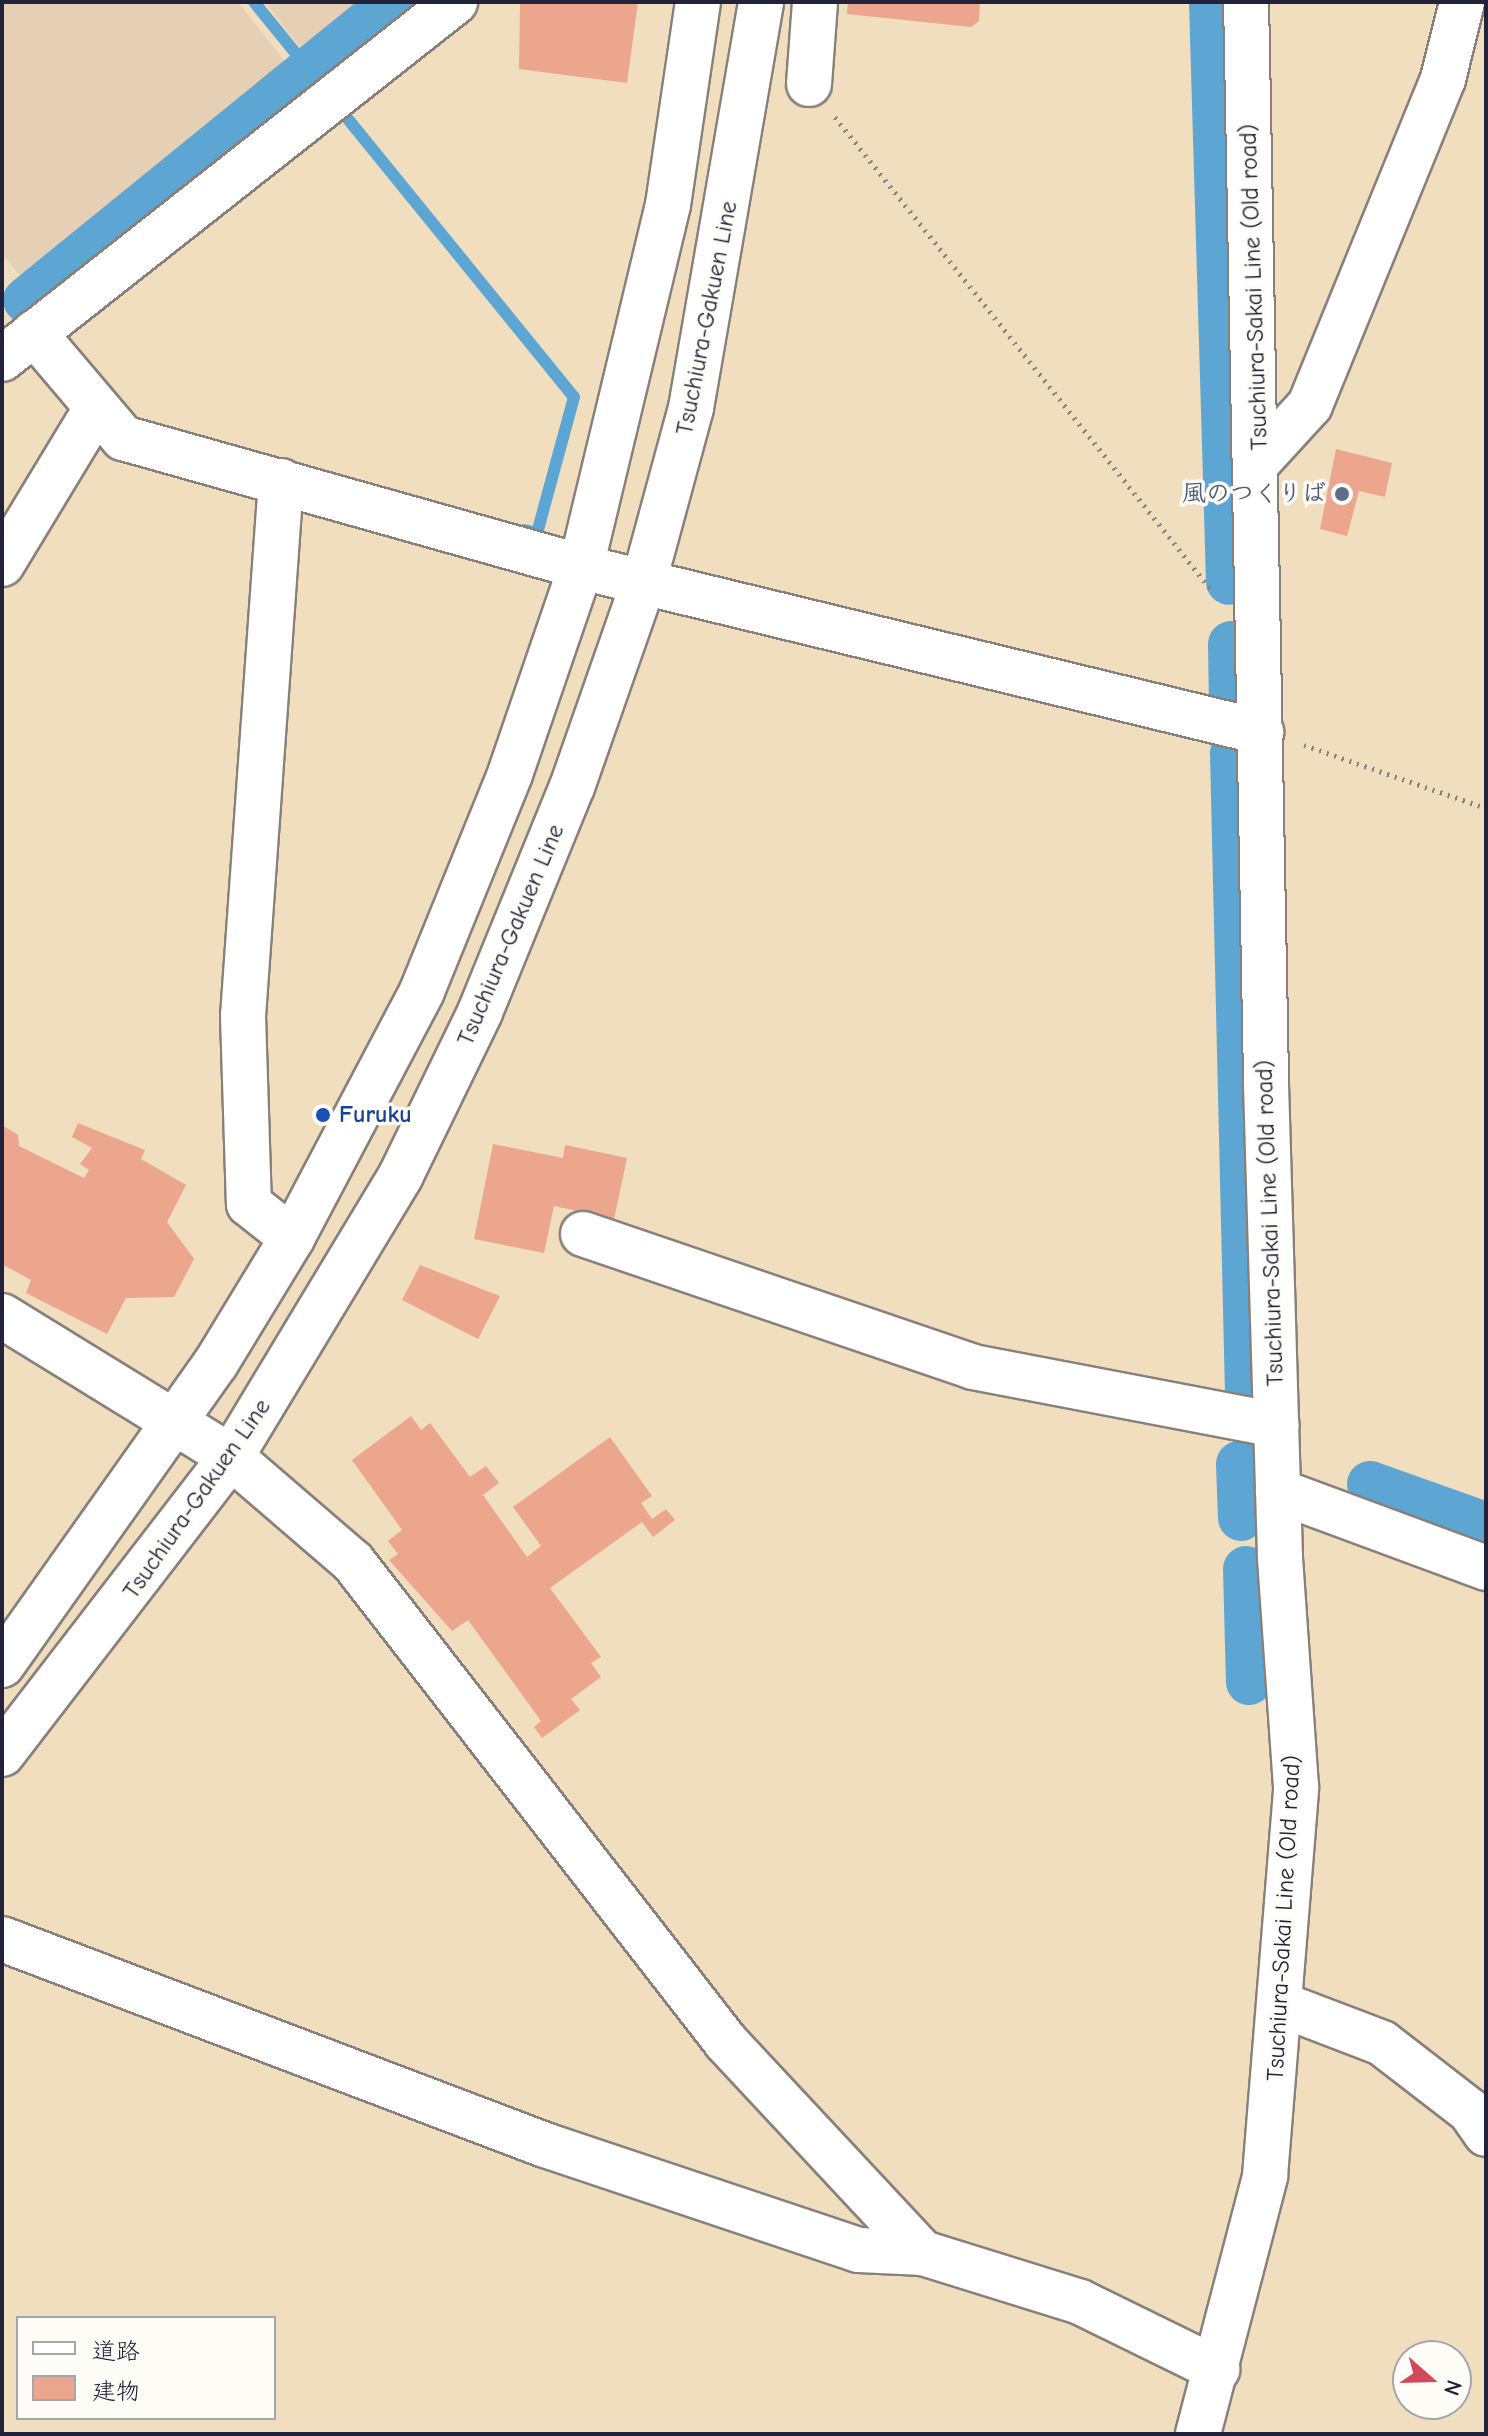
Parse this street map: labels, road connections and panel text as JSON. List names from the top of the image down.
{
  "streets": {
    "street": ["Tsuchiura-Sakai Line (Old road)", "Tsuchiura-Gakuen Line"]
  },
  "places": ["風のつくりば", "Furuku"],
  "legend": ["道路", "建物"],
  "north": "right"
}
